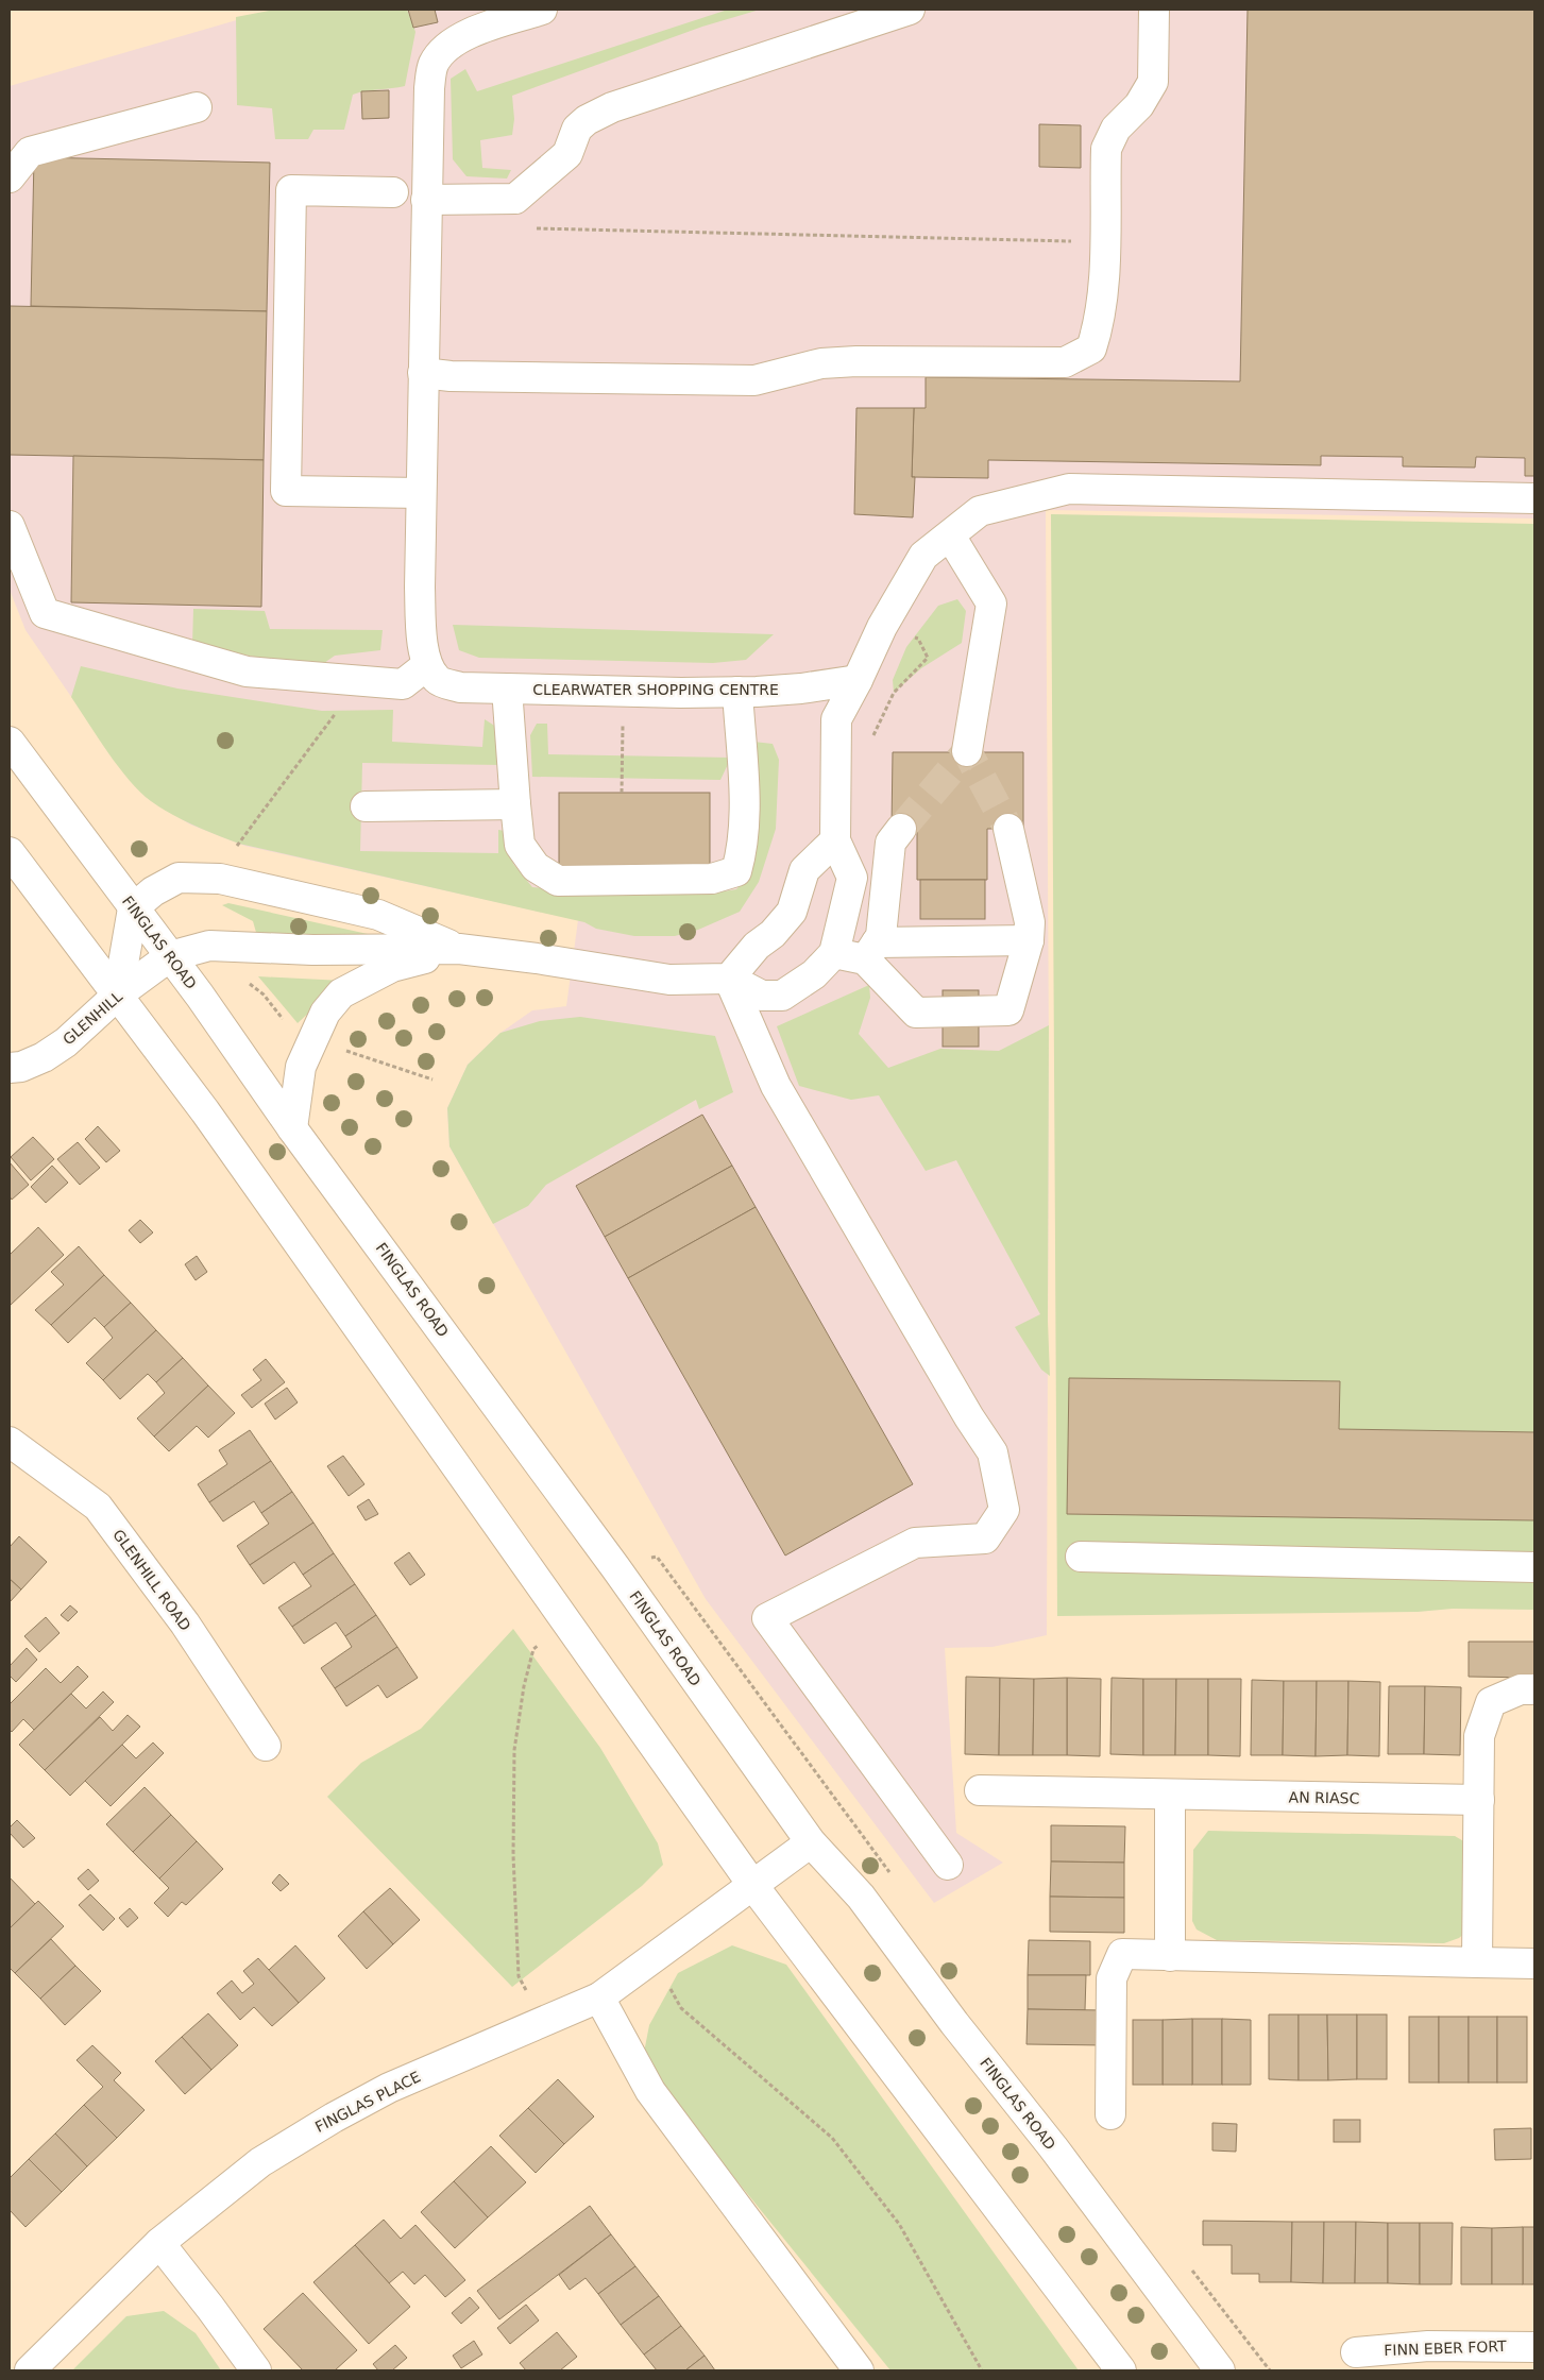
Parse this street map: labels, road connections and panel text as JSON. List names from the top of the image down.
{
  "streets": {
    "street": [
      "CLEARWATER SHOPPING CENTRE",
      "FINGLAS ROAD",
      "GLENHILL",
      "GLENHILL ROAD",
      "AN RIASC",
      "FINGLAS PLACE",
      "FINN EBER FORT"
    ]
  },
  "crossings": [
    ["FINGLAS ROAD", "GLENHILL"]
  ]
}
